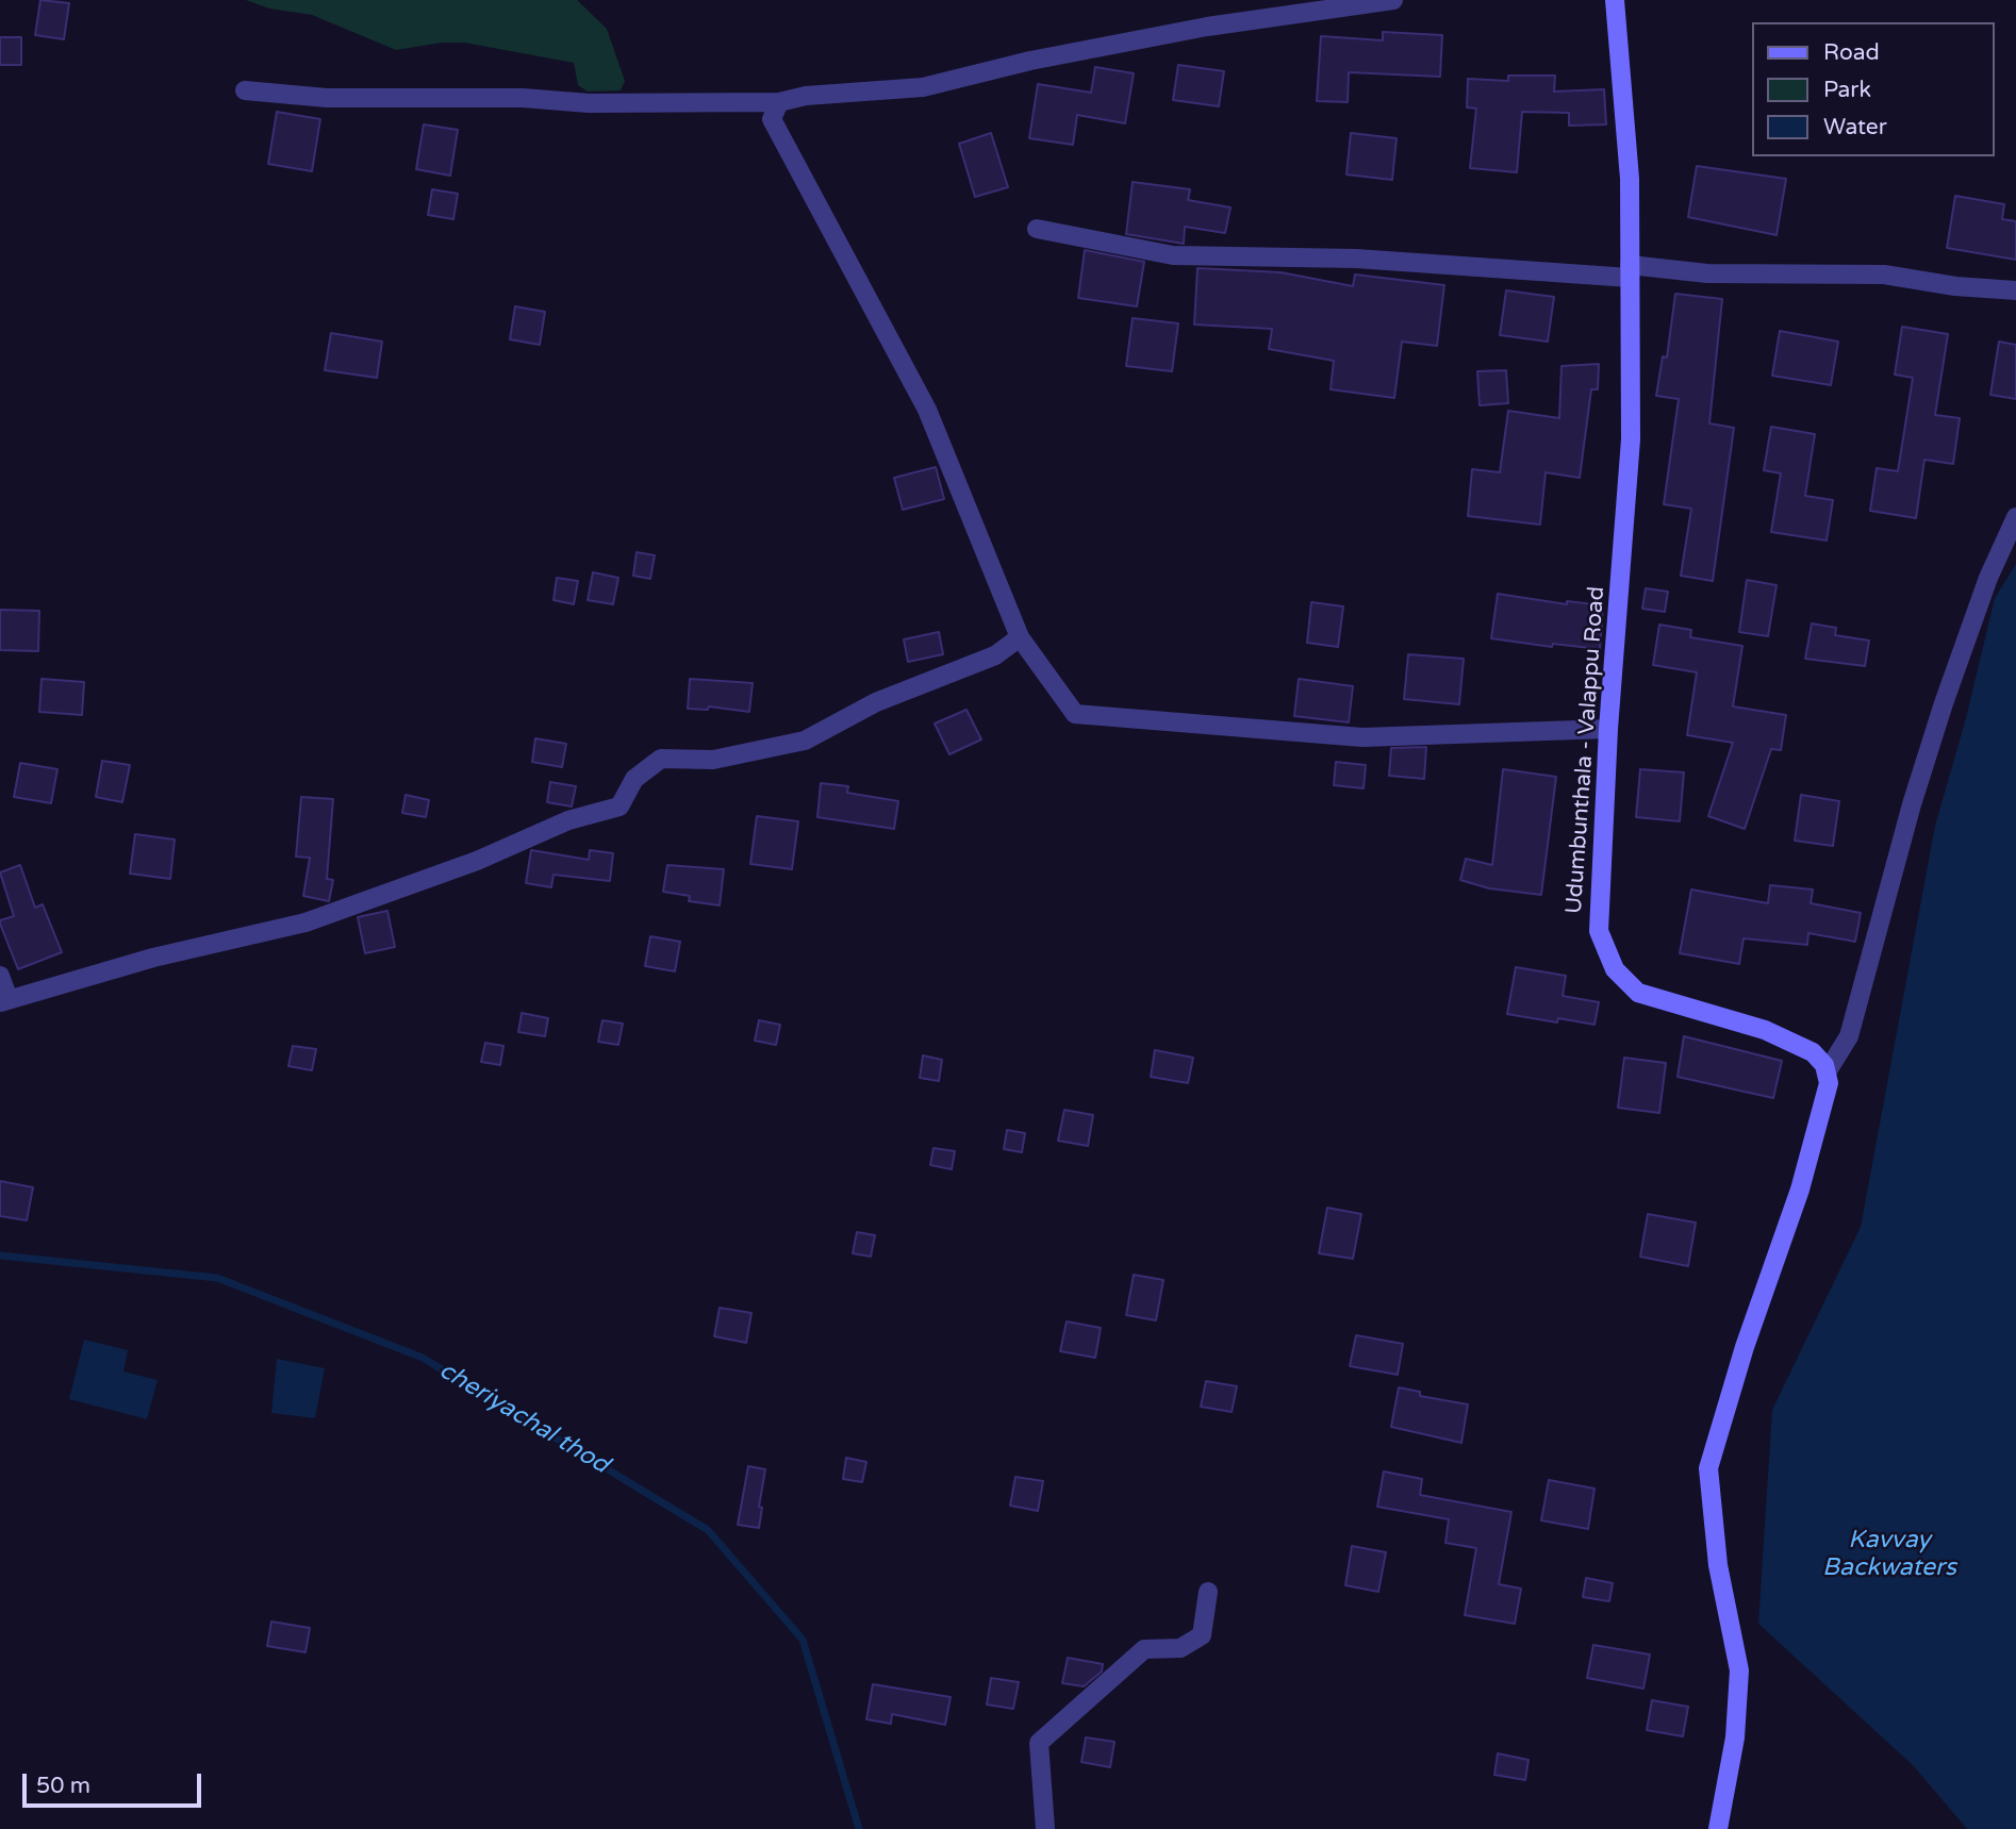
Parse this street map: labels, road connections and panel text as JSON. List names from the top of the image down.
{
  "streets": {
    "main road": ["Udumbunthala - Valappu Road"]
  },
  "water": ["cheriyachal thod", "Kavvay Backwaters"],
  "legend": ["Road", "Park", "Water"],
  "scale_bar": "50 m"
}
